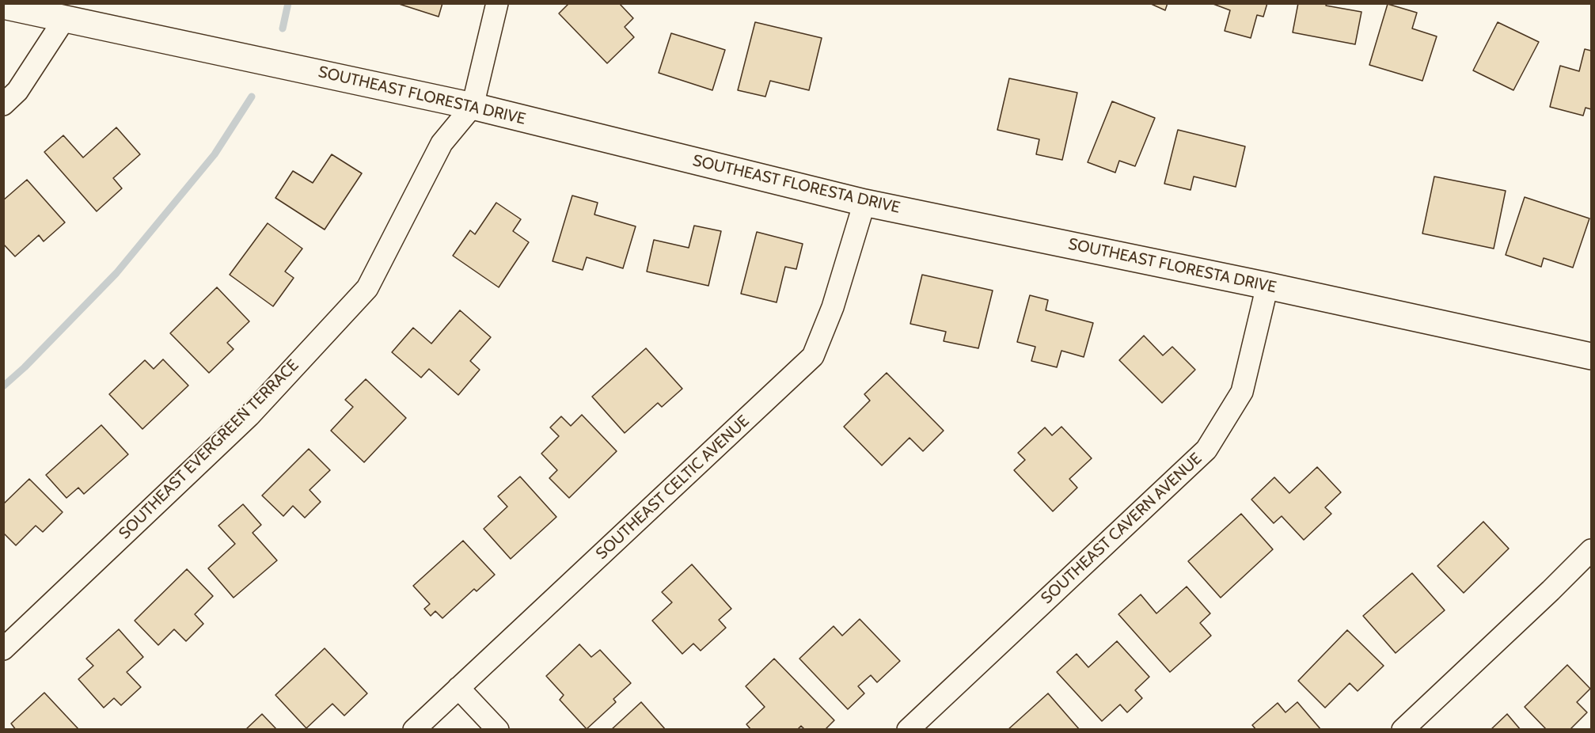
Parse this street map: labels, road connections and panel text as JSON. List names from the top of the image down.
{
  "streets": {
    "street": [
      "SOUTHEAST FLORESTA DRIVE",
      "SOUTHEAST EVERGREEN TERRACE",
      "SOUTHEAST CELTIC AVENUE",
      "SOUTHEAST CAVERN AVENUE"
    ]
  },
  "crossings": [
    ["SOUTHEAST FLORESTA DRIVE", "SOUTHEAST EVERGREEN TERRACE"],
    ["SOUTHEAST FLORESTA DRIVE", "SOUTHEAST CELTIC AVENUE"],
    ["SOUTHEAST FLORESTA DRIVE", "SOUTHEAST CAVERN AVENUE"]
  ]
}
